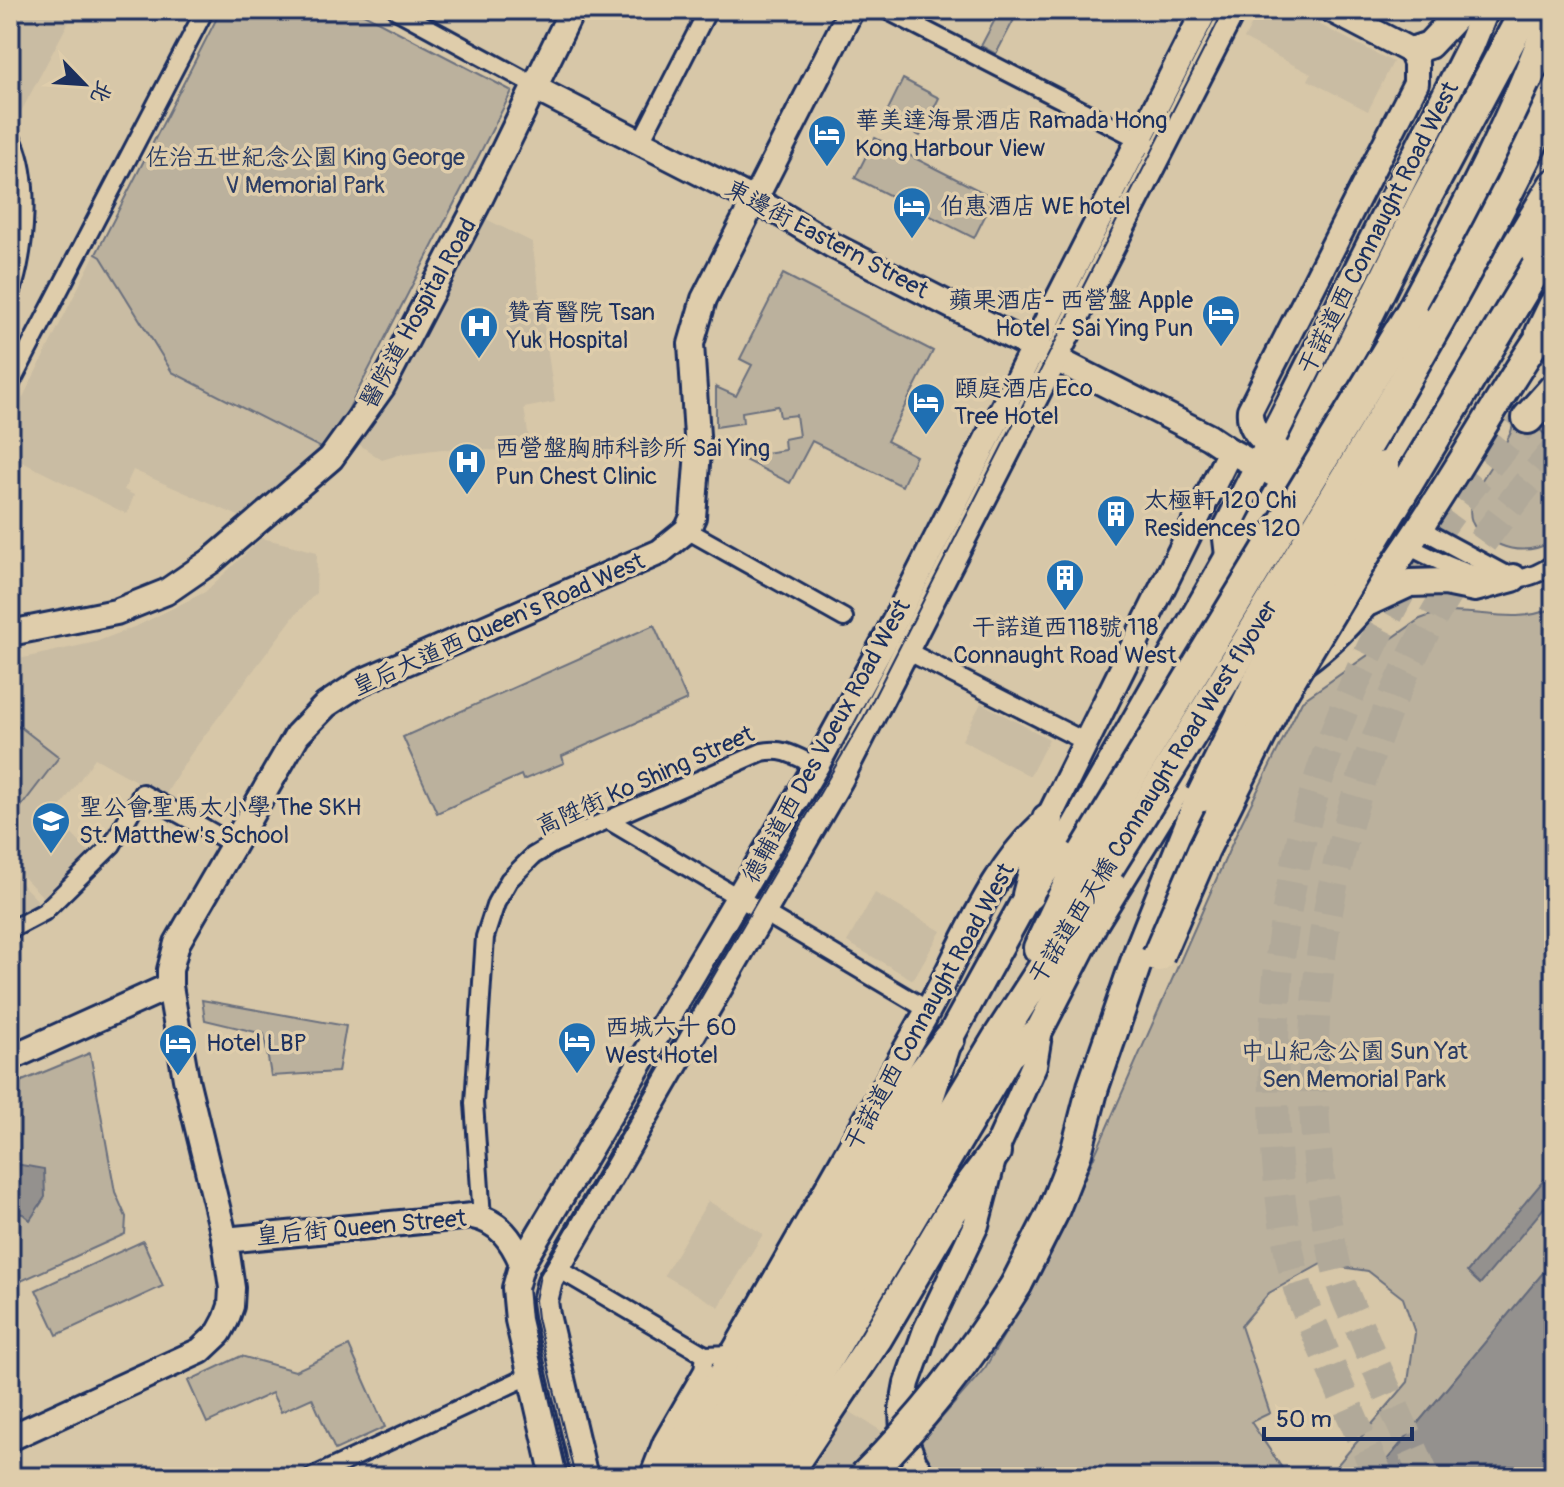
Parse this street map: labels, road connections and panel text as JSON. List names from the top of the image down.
{
  "streets": {
    "highway": ["干諾道西天橋 Connaught Road West flyover"],
    "main road": [
      "干諾道西 Connaught Road West",
      "東邊街 Eastern Street",
      "醫院道 Hospital Road",
      "皇后大道西 Queen's Road West",
      "德輔道西 Des Voeux Road West",
      "皇后街 Queen Street"
    ],
    "street": ["高陞街 Ko Shing Street"]
  },
  "crossings": [
    ["干諾道西 Connaught Road West", "東邊街 Eastern Street"],
    ["東邊街 Eastern Street", "醫院道 Hospital Road"],
    ["東邊街 Eastern Street", "德輔道西 Des Voeux Road West"],
    ["皇后大道西 Queen's Road West", "皇后街 Queen Street"],
    ["德輔道西 Des Voeux Road West", "高陞街 Ko Shing Street"],
    ["德輔道西 Des Voeux Road West", "皇后街 Queen Street"],
    ["高陞街 Ko Shing Street", "皇后街 Queen Street"]
  ],
  "parks": ["佐治五世紀念公園 King George V Memorial Park", "中山紀念公園 Sun Yat Sen Memorial Park"],
  "places": {
    "hotel": [
      "華美達海景酒店 Ramada Hong Kong Harbour View",
      "伯惠酒店 WE hotel",
      "蘋果酒店- 西營盤 Apple Hotel - Sai Ying Pun",
      "頤庭酒店 Eco Tree Hotel",
      "西城六十 60 West Hotel",
      "Hotel LBP"
    ],
    "hospital": ["贊育醫院 Tsan Yuk Hospital", "西營盤胸肺科診所 Sai Ying Pun Chest Clinic"],
    "building": ["太極軒 120 Chi Residences 120", "干諾道西118號 118 Connaught Road West"],
    "school or university": ["聖公會聖馬太小學 The SKH St. Matthew's School"]
  },
  "scale_bar": "50 m",
  "north": "bottom right"
}
